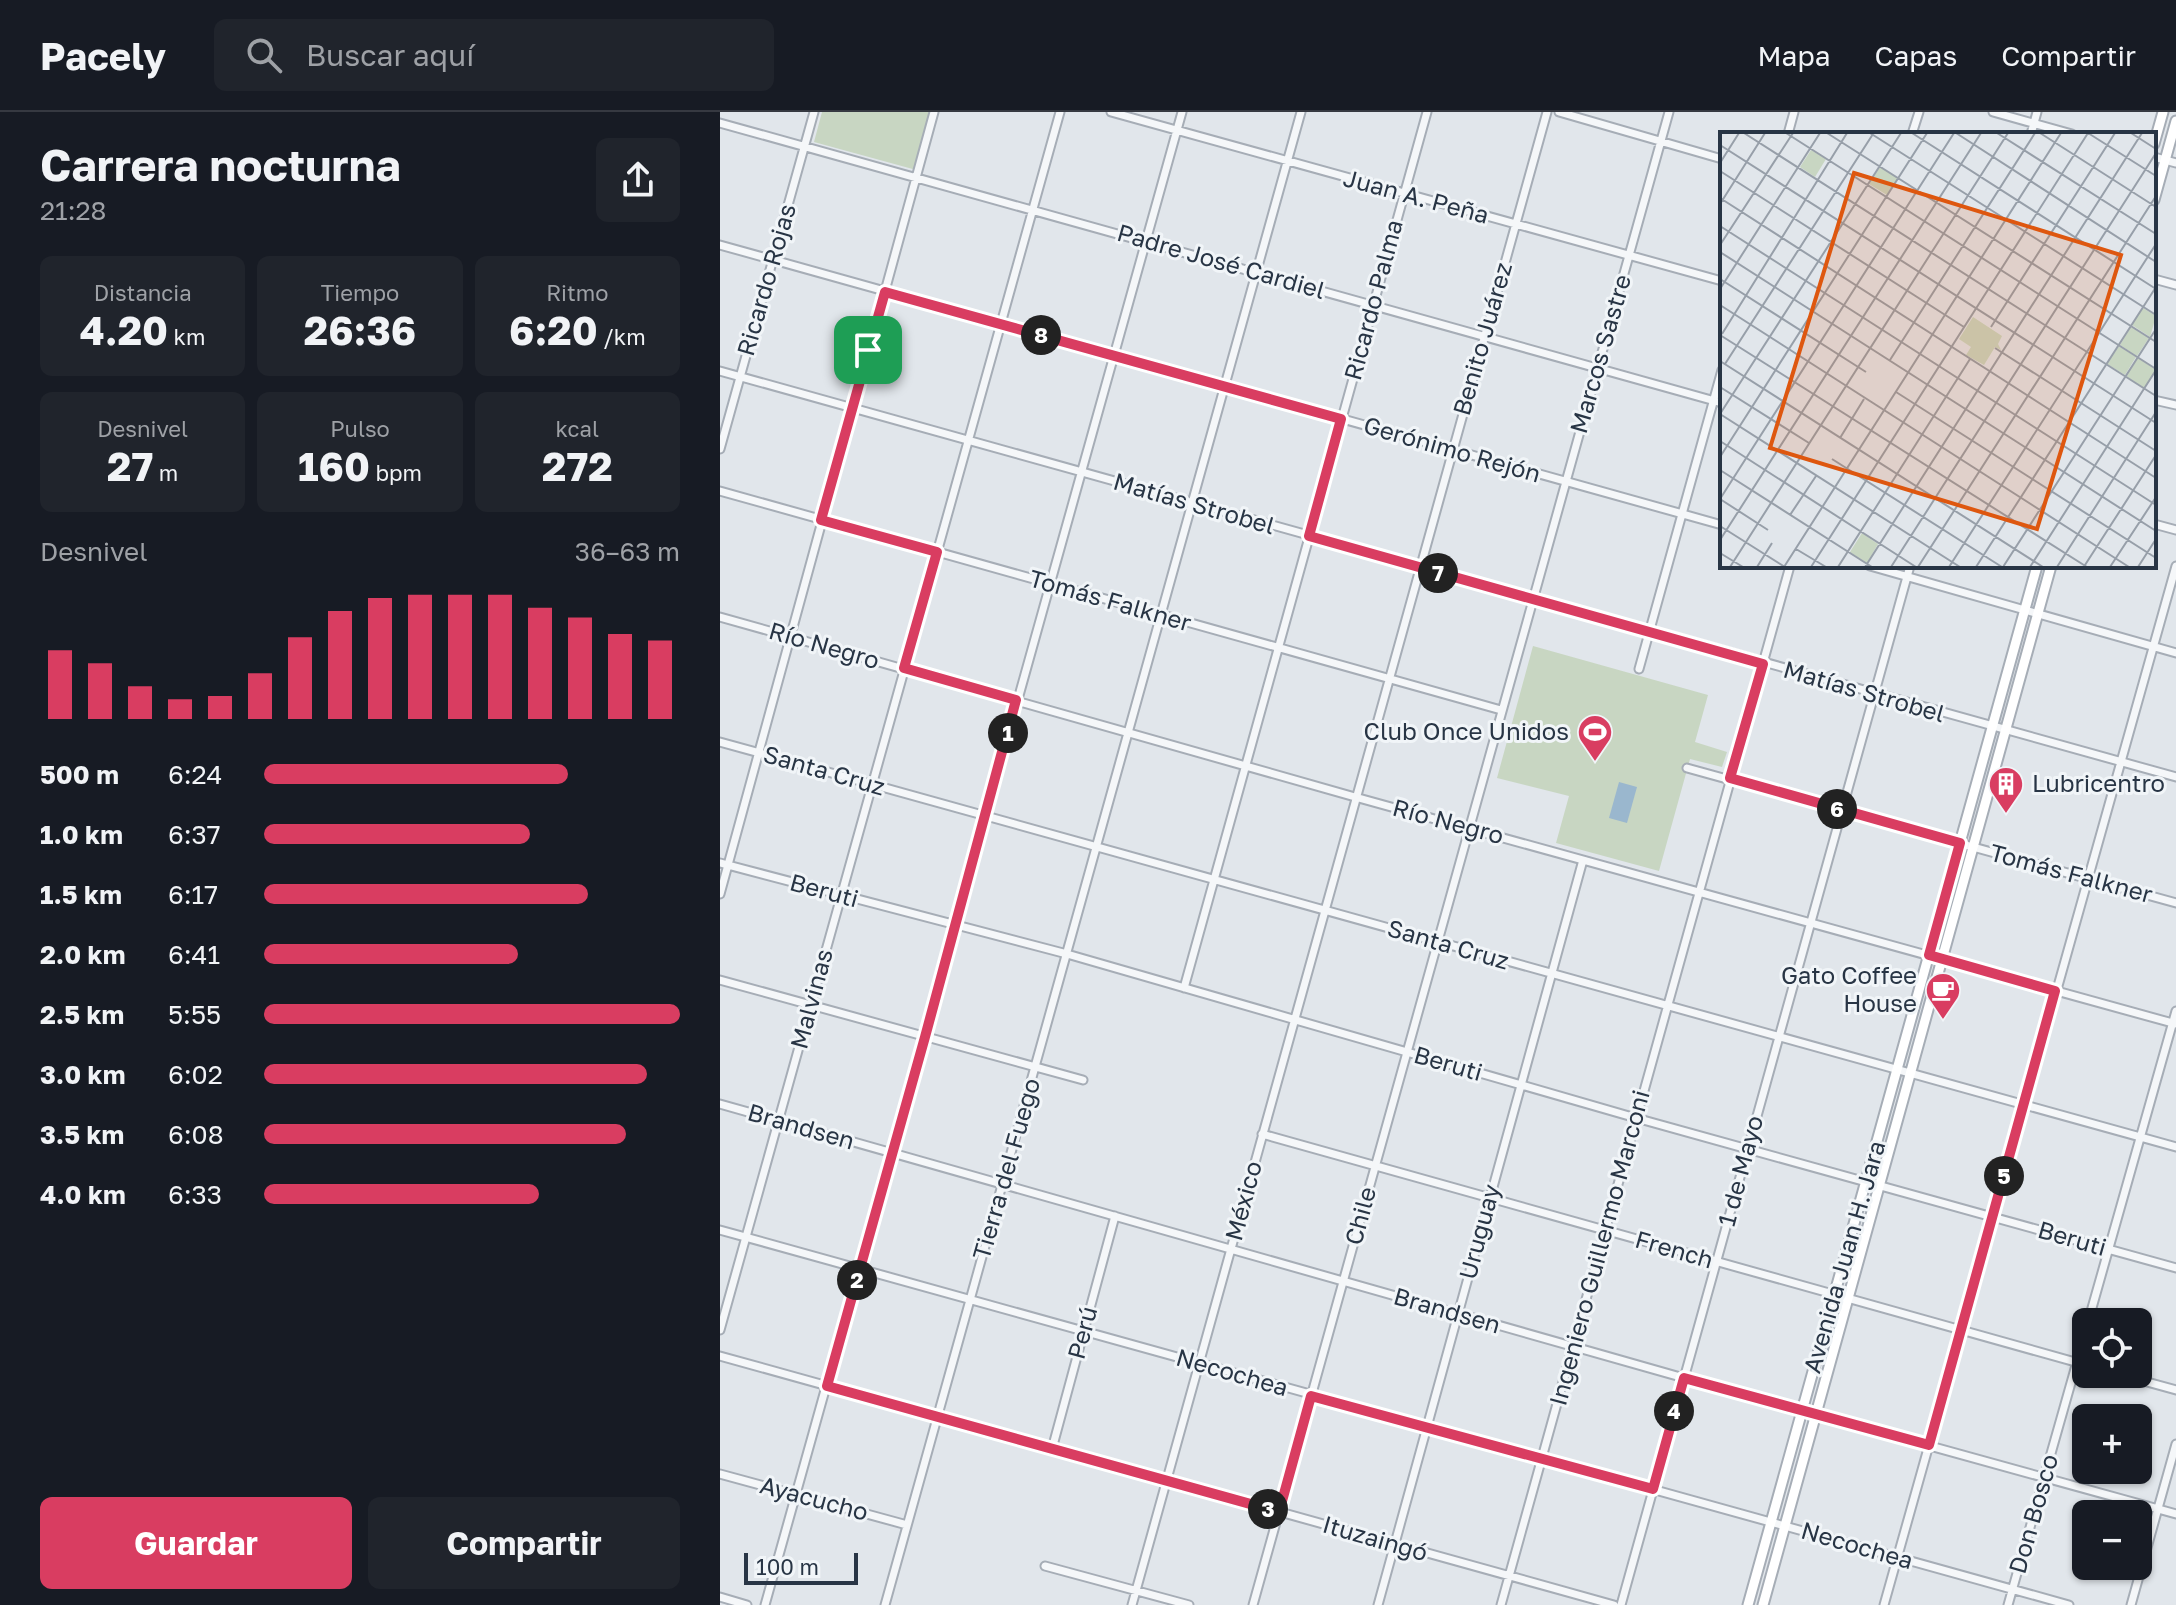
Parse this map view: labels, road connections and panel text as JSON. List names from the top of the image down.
{
  "streets": {
    "main road": ["Avenida Juan H. Jara"],
    "street": [
      "Juan A. Peña",
      "Padre José Cardiel",
      "Ricardo Rojas",
      "Ricardo Palma",
      "Benito Juárez",
      "Marcos Sastre",
      "Gerónimo Rejón",
      "Matías Strobel",
      "Tomás Falkner",
      "Río Negro",
      "Santa Cruz",
      "Beruti",
      "Malvinas",
      "Brandsen",
      "Tierra del Fuego",
      "1 de Mayo",
      "México",
      "Chile",
      "Uruguay",
      "Ingeniero Guillermo Marconi",
      "French",
      "Perú",
      "Necochea",
      "Ayacucho",
      "Don Bosco",
      "Ituzaingó"
    ]
  },
  "crossings": [
    ["Juan A. Peña", "Ricardo Palma"],
    ["Juan A. Peña", "Benito Juárez"],
    ["Juan A. Peña", "Marcos Sastre"],
    ["Juan A. Peña", "Tierra del Fuego"],
    ["Padre José Cardiel", "Ricardo Rojas"],
    ["Padre José Cardiel", "Ricardo Palma"],
    ["Padre José Cardiel", "Benito Juárez"],
    ["Padre José Cardiel", "Marcos Sastre"],
    ["Padre José Cardiel", "Malvinas"],
    ["Padre José Cardiel", "Tierra del Fuego"],
    ["Ricardo Rojas", "Gerónimo Rejón"],
    ["Ricardo Rojas", "Matías Strobel"],
    ["Ricardo Palma", "Gerónimo Rejón"],
    ["Ricardo Palma", "Matías Strobel"],
    ["Ricardo Palma", "Tomás Falkner"],
    ["Ricardo Palma", "Río Negro"],
    ["Benito Juárez", "Gerónimo Rejón"],
    ["Benito Juárez", "Matías Strobel"],
    ["Benito Juárez", "Tomás Falkner"],
    ["Benito Juárez", "Río Negro"],
    ["Benito Juárez", "México"],
    ["Marcos Sastre", "Gerónimo Rejón"],
    ["Marcos Sastre", "Matías Strobel"],
    ["Marcos Sastre", "Tomás Falkner"],
    ["Marcos Sastre", "Río Negro"],
    ["Marcos Sastre", "Chile"],
    ["Gerónimo Rejón", "Malvinas"],
    ["Gerónimo Rejón", "Tierra del Fuego"],
    ["Matías Strobel", "Malvinas"],
    ["Matías Strobel", "Tierra del Fuego"],
    ["Matías Strobel", "1 de Mayo"],
    ["Matías Strobel", "Ingeniero Guillermo Marconi"],
    ["Matías Strobel", "Avenida Juan H. Jara"],
    ["Tomás Falkner", "Malvinas"],
    ["Tomás Falkner", "Tierra del Fuego"],
    ["Tomás Falkner", "1 de Mayo"],
    ["Tomás Falkner", "Ingeniero Guillermo Marconi"],
    ["Tomás Falkner", "Avenida Juan H. Jara"],
    ["Río Negro", "Malvinas"],
    ["Río Negro", "Tierra del Fuego"],
    ["Río Negro", "1 de Mayo"],
    ["Río Negro", "México"],
    ["Río Negro", "Chile"],
    ["Río Negro", "Uruguay"],
    ["Río Negro", "Ingeniero Guillermo Marconi"],
    ["Río Negro", "Avenida Juan H. Jara"],
    ["Santa Cruz", "Malvinas"],
    ["Santa Cruz", "Tierra del Fuego"],
    ["Santa Cruz", "1 de Mayo"],
    ["Santa Cruz", "México"],
    ["Santa Cruz", "Chile"],
    ["Santa Cruz", "Uruguay"],
    ["Santa Cruz", "Ingeniero Guillermo Marconi"],
    ["Santa Cruz", "Avenida Juan H. Jara"],
    ["Beruti", "Malvinas"],
    ["Beruti", "Tierra del Fuego"],
    ["Beruti", "1 de Mayo"],
    ["Beruti", "México"],
    ["Beruti", "Chile"],
    ["Beruti", "Uruguay"],
    ["Beruti", "Ingeniero Guillermo Marconi"],
    ["Beruti", "Avenida Juan H. Jara"],
    ["Malvinas", "Brandsen"],
    ["Malvinas", "Necochea"],
    ["Brandsen", "Tierra del Fuego"],
    ["Brandsen", "1 de Mayo"],
    ["Brandsen", "México"],
    ["Brandsen", "Chile"],
    ["Brandsen", "Uruguay"],
    ["Brandsen", "Ingeniero Guillermo Marconi"],
    ["Brandsen", "Avenida Juan H. Jara"],
    ["Brandsen", "Perú"],
    ["Brandsen", "Don Bosco"],
    ["Tierra del Fuego", "Necochea"],
    ["Tierra del Fuego", "Ayacucho"],
    ["Tierra del Fuego", "Ituzaingó"],
    ["1 de Mayo", "French"],
    ["1 de Mayo", "Necochea"],
    ["México", "French"],
    ["México", "Necochea"],
    ["México", "Ituzaingó"],
    ["Chile", "French"],
    ["Chile", "Necochea"],
    ["Chile", "Ituzaingó"],
    ["Uruguay", "French"],
    ["Uruguay", "Necochea"],
    ["Uruguay", "Ituzaingó"],
    ["Ingeniero Guillermo Marconi", "French"],
    ["Ingeniero Guillermo Marconi", "Necochea"],
    ["Ingeniero Guillermo Marconi", "Ituzaingó"],
    ["French", "Avenida Juan H. Jara"],
    ["Avenida Juan H. Jara", "Necochea"],
    ["Perú", "Necochea"],
    ["Perú", "Ituzaingó"],
    ["Necochea", "Don Bosco"]
  ],
  "places": {
    "sports": ["Club Once Unidos"],
    "building": ["Lubricentro"],
    "cafe": ["Gato Coffee House"]
  },
  "scale_bar": "100 m",
  "page": {
    "header": "Pacely",
    "search": "Buscar aquí",
    "nav": ["Mapa", "Capas", "Compartir"],
    "heading": ["Carrera nocturna", "21:28"],
    "stats": [
      ["Distancia", "4.20 km"],
      ["Tiempo", "26:36"],
      ["Ritmo", "6:20 /km"],
      ["Desnivel", "27 m"],
      ["Pulso", "160 bpm"],
      ["kcal", "272"]
    ],
    "pins": [
      "8",
      "7",
      "1",
      "6",
      "5",
      "2",
      "4",
      "3"
    ],
    "chart": ["Desnivel", "36–63 m"],
    "list": [
      {
        "name": "500 m",
        "note": "6:24"
      },
      {
        "name": "1.0 km",
        "note": "6:37"
      },
      {
        "name": "1.5 km",
        "note": "6:17"
      },
      {
        "name": "2.0 km",
        "note": "6:41"
      },
      {
        "name": "2.5 km",
        "note": "5:55"
      },
      {
        "name": "3.0 km",
        "note": "6:02"
      },
      {
        "name": "3.5 km",
        "note": "6:08"
      },
      {
        "name": "4.0 km",
        "note": "6:33"
      }
    ],
    "map_buttons": ["+", "−"],
    "buttons": ["Guardar", "Compartir"],
    "scale": "100 m"
  }
}
